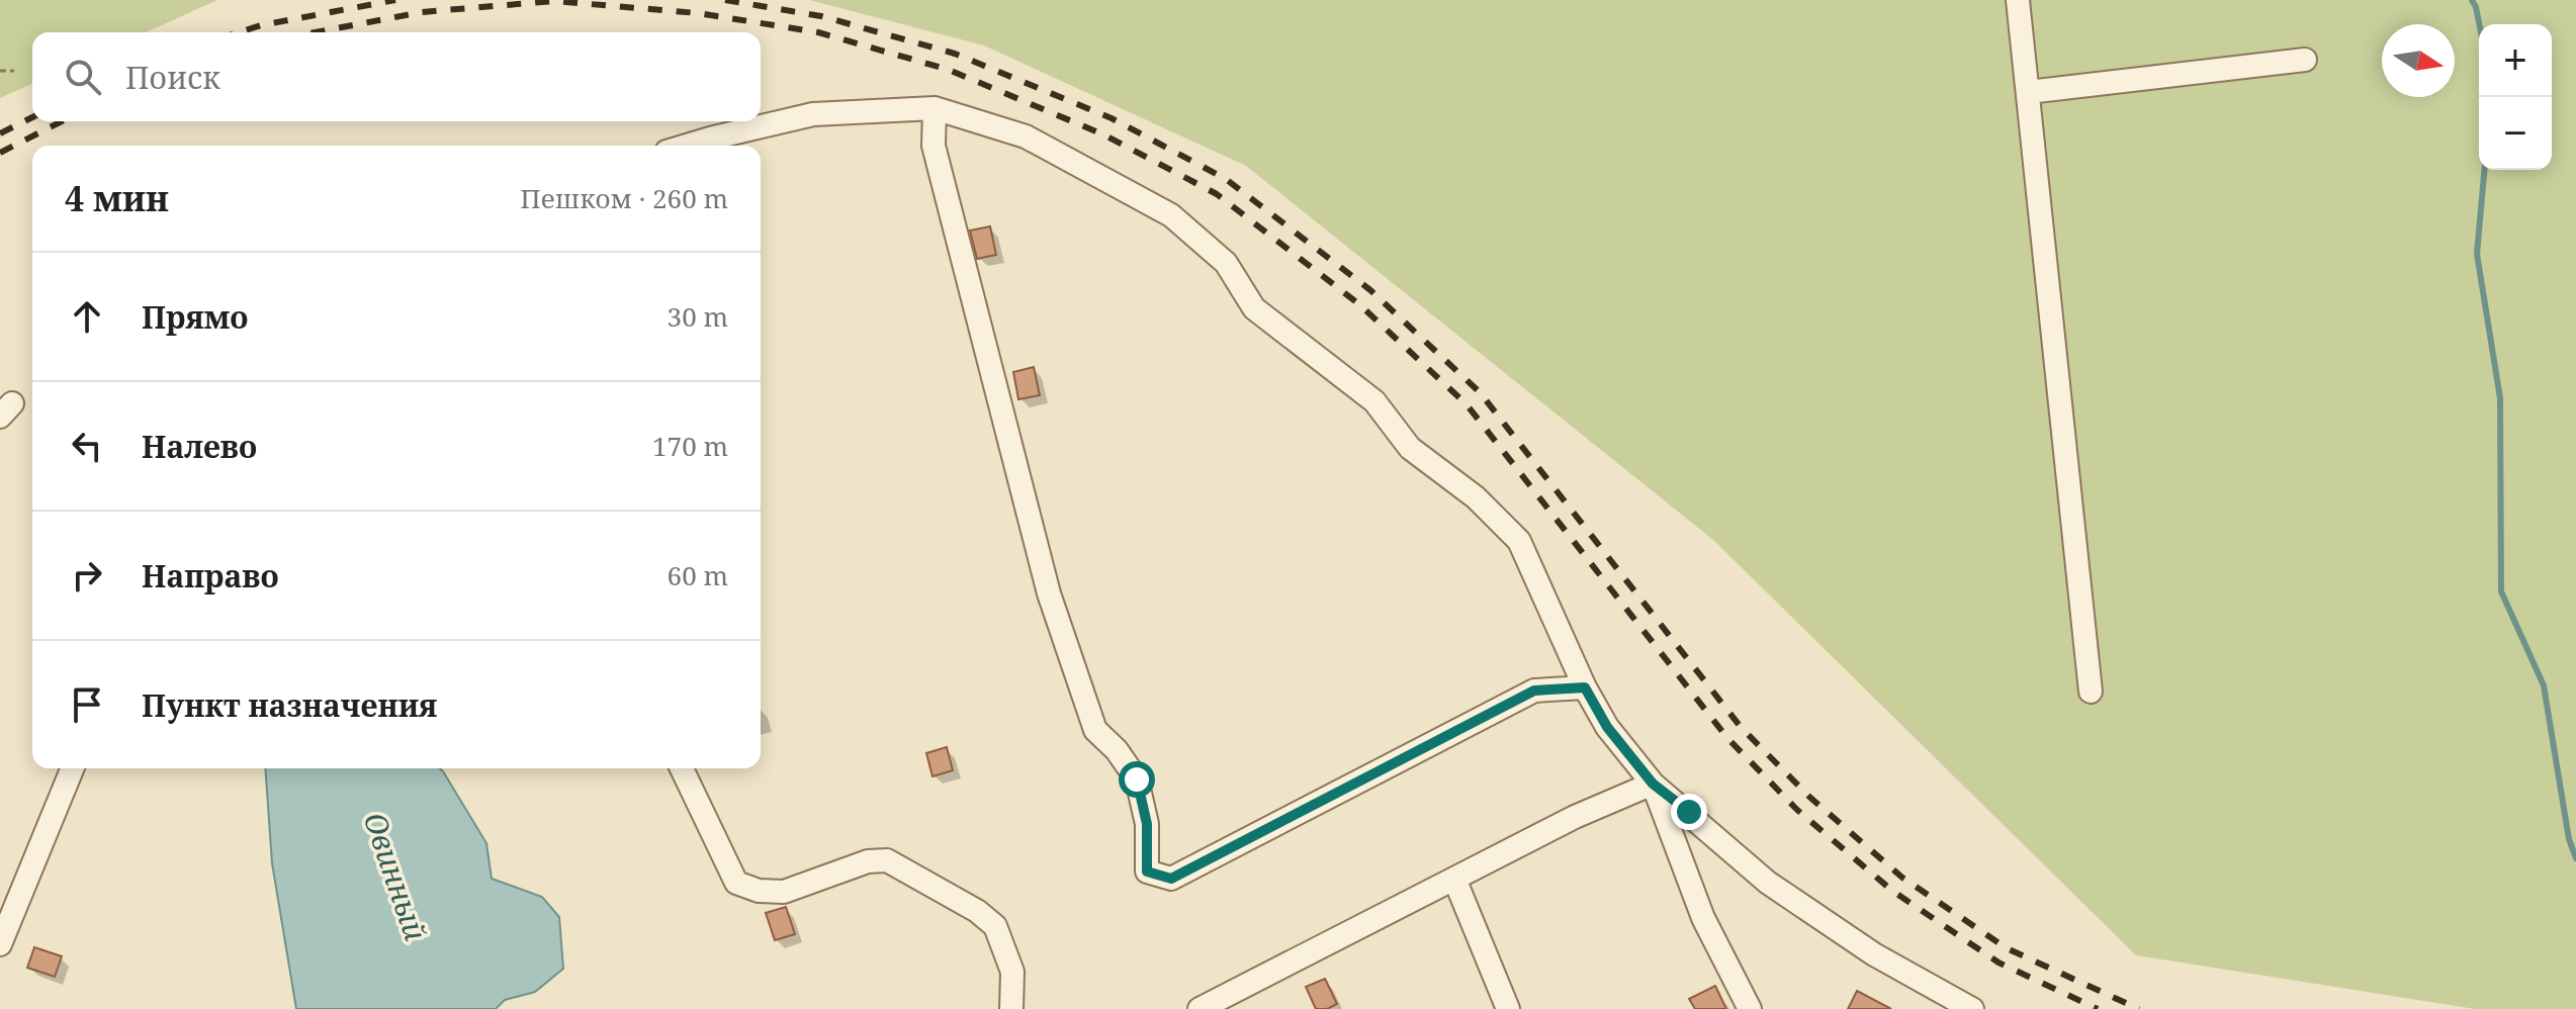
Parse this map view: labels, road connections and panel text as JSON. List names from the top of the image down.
{
  "water": ["Овинный"],
  "north": "right",
  "page": {
    "map_buttons": ["+", "−"],
    "search": "Поиск",
    "heading": ["4 мин", "Пешком · 260 m"],
    "list": [
      ["Прямо", "30 m"],
      ["Налево", "170 m"],
      ["Направо", "60 m"],
      "Пункт назначения"
    ]
  }
}
